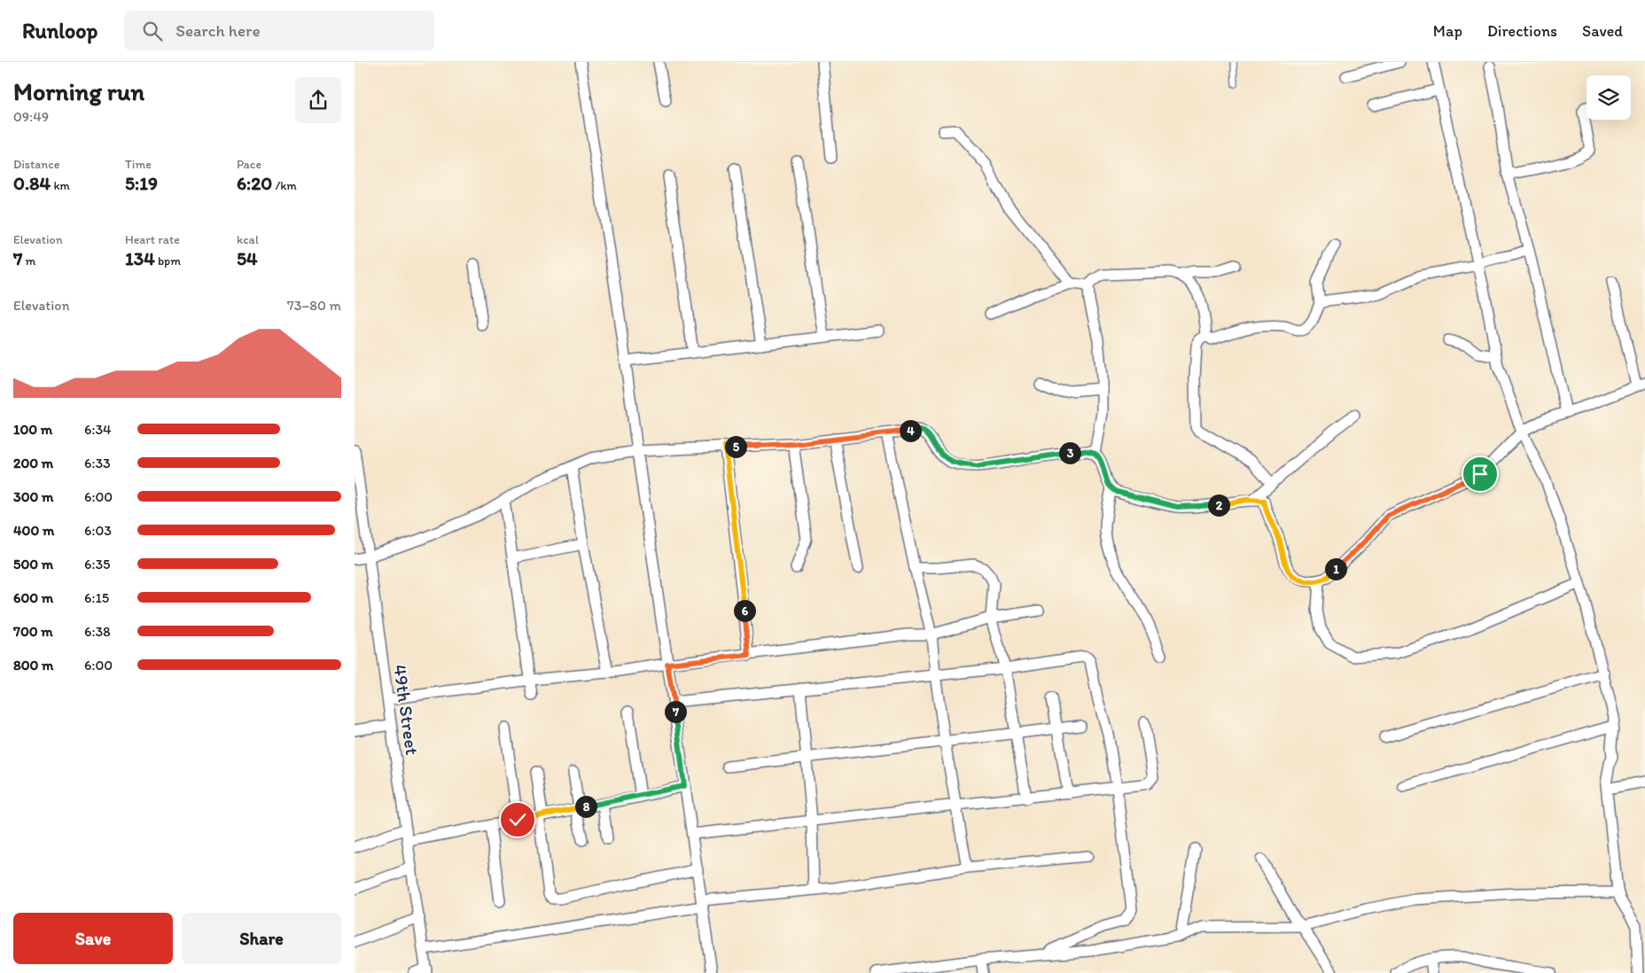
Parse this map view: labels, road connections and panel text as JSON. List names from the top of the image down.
{
  "streets": {
    "street": ["49th Street"]
  },
  "page": {
    "header": "Runloop",
    "search": "Search here",
    "nav": ["Map", "Directions", "Saved"],
    "heading": ["Morning run", "09:49"],
    "stats": [
      ["Distance", "0.84 km"],
      ["Time", "5:19"],
      ["Pace", "6:20 /km"],
      ["Elevation", "7 m"],
      ["Heart rate", "134 bpm"],
      ["kcal", "54"]
    ],
    "chart": ["Elevation", "73–80 m"],
    "list": [
      {
        "name": "100 m",
        "note": "6:34"
      },
      {
        "name": "200 m",
        "note": "6:33"
      },
      {
        "name": "300 m",
        "note": "6:00"
      },
      {
        "name": "400 m",
        "note": "6:03"
      },
      {
        "name": "500 m",
        "note": "6:35"
      },
      {
        "name": "600 m",
        "note": "6:15"
      },
      {
        "name": "700 m",
        "note": "6:38"
      },
      {
        "name": "800 m",
        "note": "6:00"
      }
    ],
    "pins": [
      "4",
      "5",
      "3",
      "2",
      "1",
      "6",
      "7",
      "8"
    ],
    "buttons": ["Save", "Share"]
  }
}
